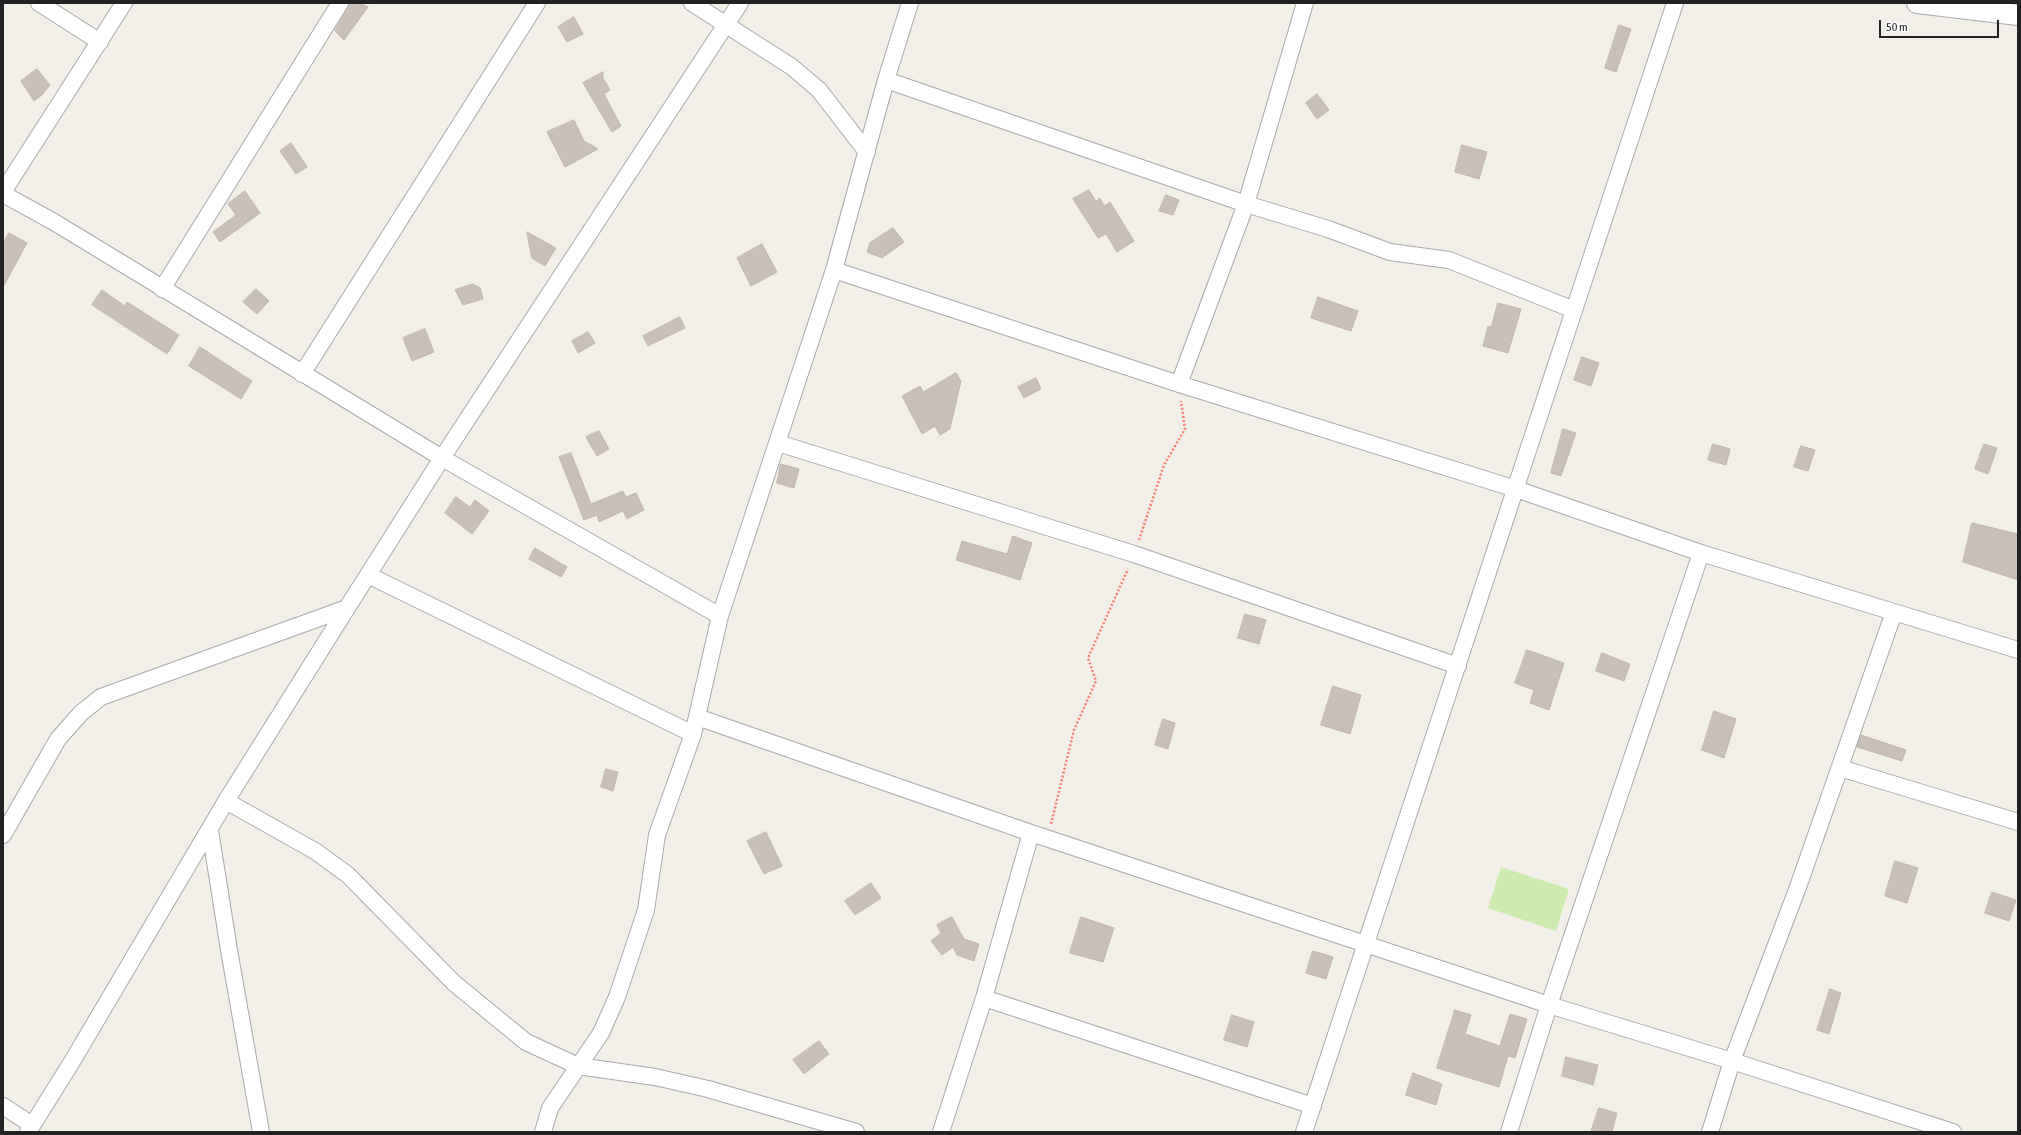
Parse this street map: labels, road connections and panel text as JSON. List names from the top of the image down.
{
  "scale_bar": "50 m"
}
